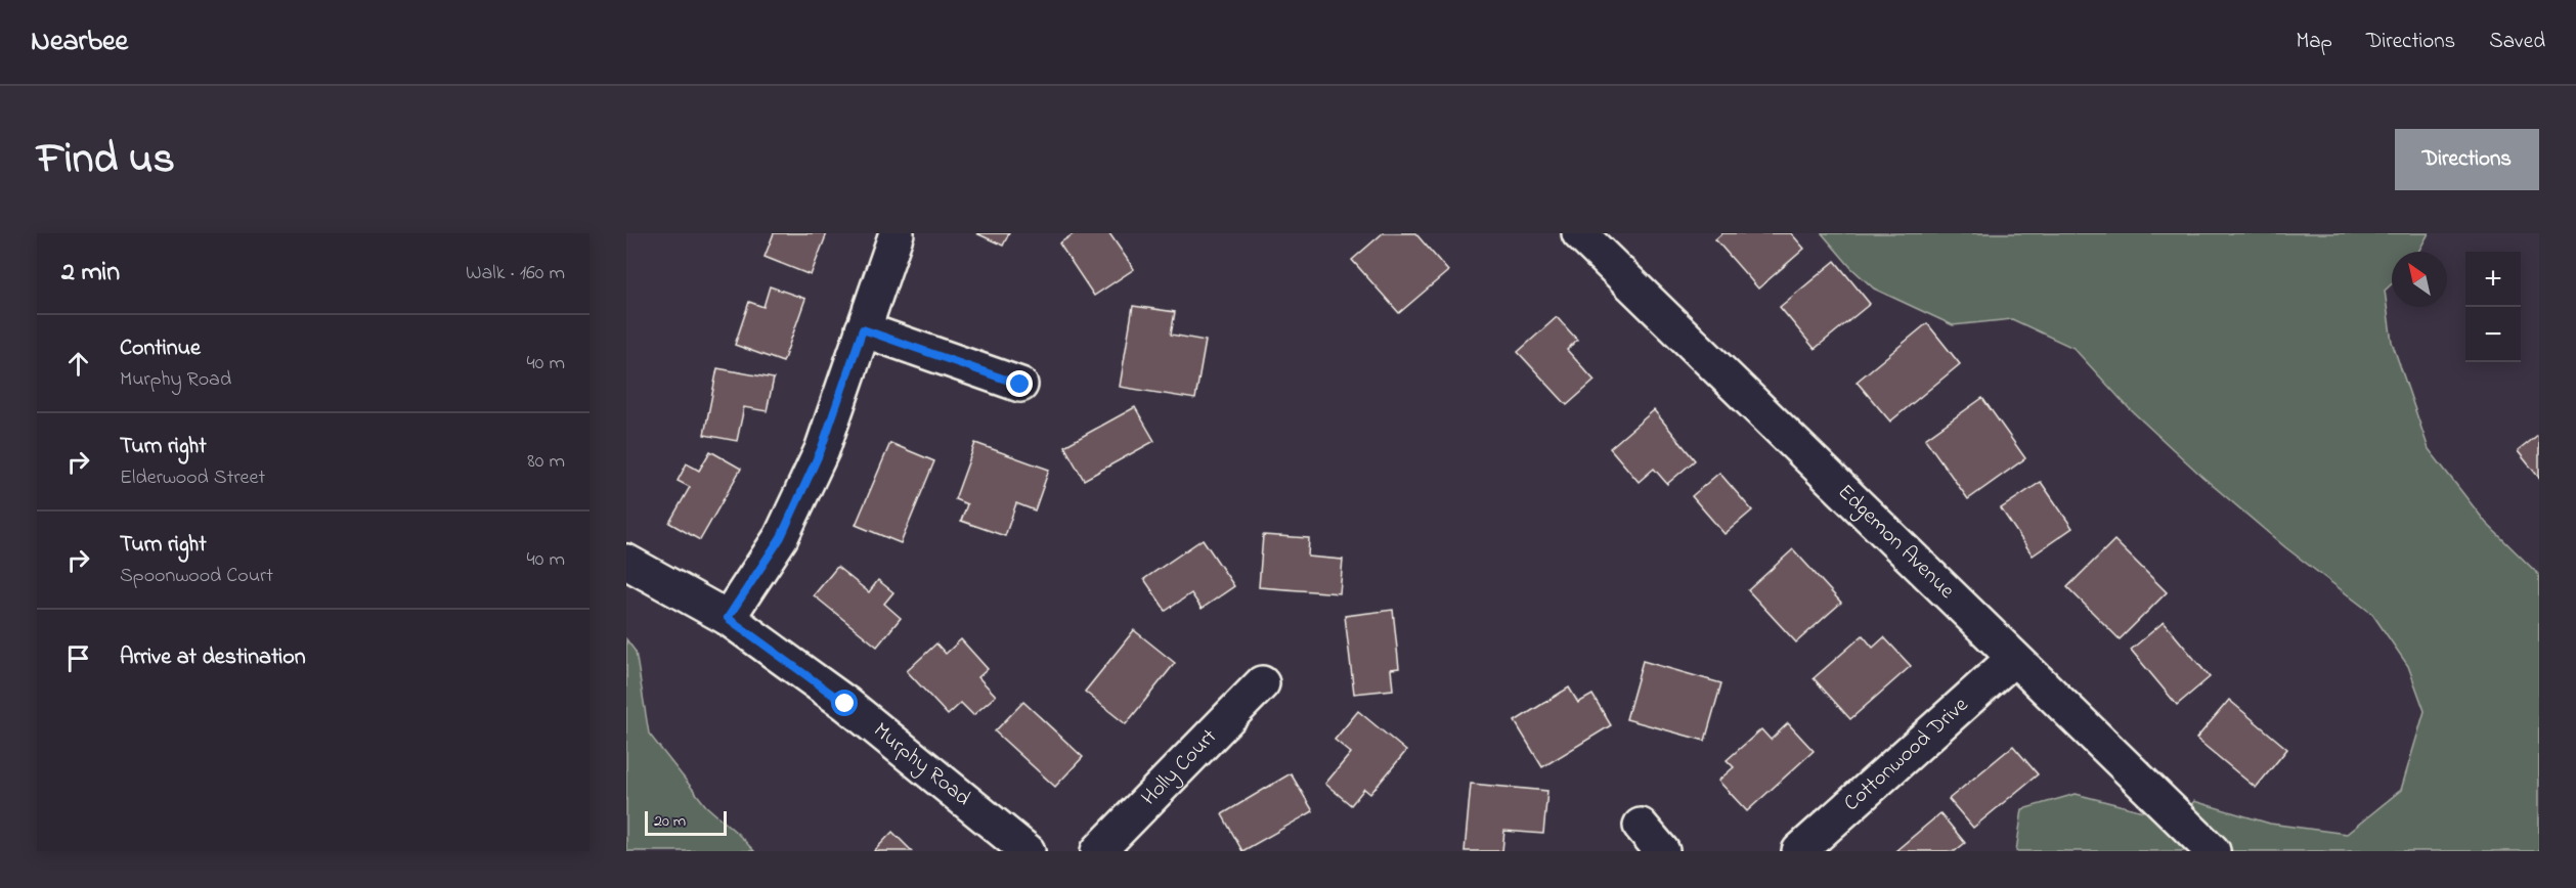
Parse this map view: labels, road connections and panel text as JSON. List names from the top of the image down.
{
  "streets": {
    "street": [
      "Edgemon Avenue",
      "Cottonwood Drive",
      "Murphy Road",
      "Holly Court"
    ]
  },
  "crossings": [
    ["Edgemon Avenue", "Cottonwood Drive"]
  ],
  "scale_bar": "20 m",
  "north": "top left",
  "page": {
    "header": "Nearbee",
    "nav": ["Map", "Directions", "Saved"],
    "title": "Find us",
    "buttons": "Directions",
    "heading": ["2 min", "Walk · 160 m"],
    "map_buttons": ["+", "−"],
    "list": [
      ["Continue", "Murphy Road", "40 m"],
      ["Turn right", "Elderwood Street", "80 m"],
      ["Turn right", "Spoonwood Court", "40 m"],
      "Arrive at destination"
    ],
    "scale": "20 m"
  }
}
